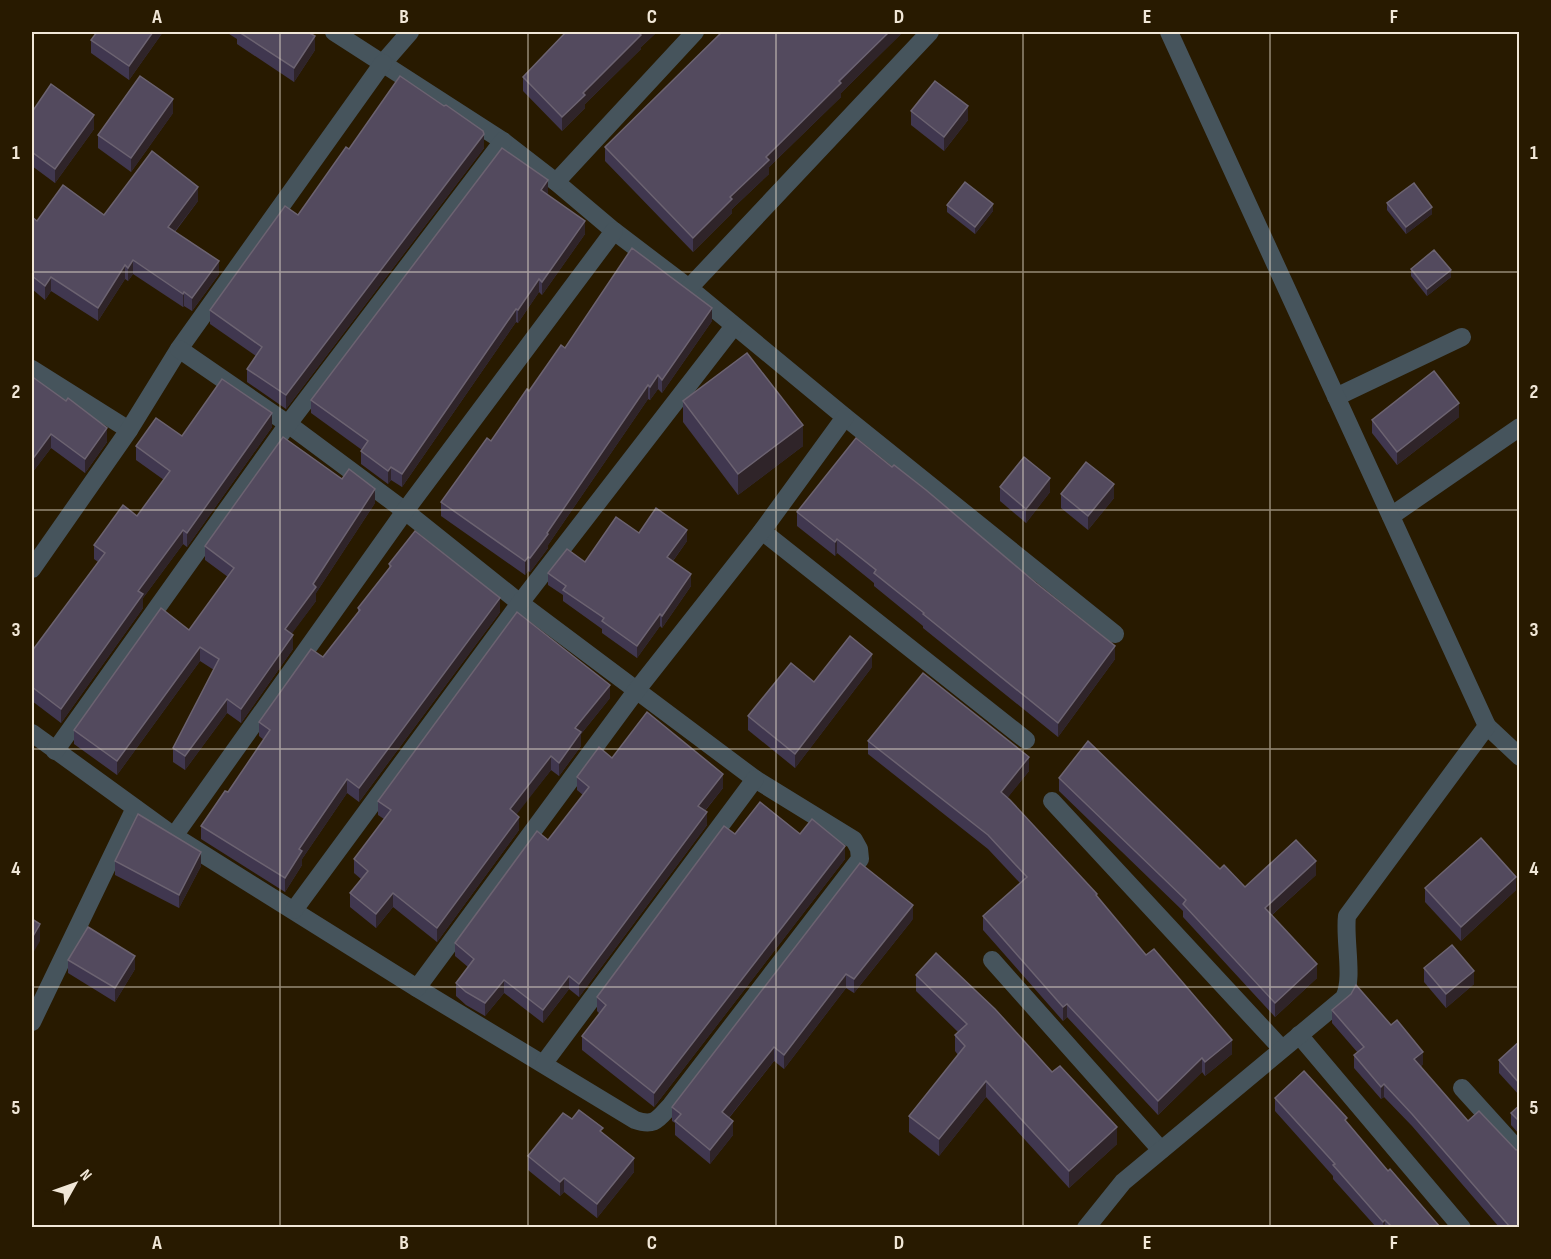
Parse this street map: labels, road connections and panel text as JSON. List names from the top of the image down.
{
  "north": "top right",
  "grid": {
    "columns": [
      "A",
      "B",
      "C",
      "D",
      "E",
      "F"
    ],
    "rows": [
      "1",
      "2",
      "3",
      "4",
      "5"
    ]
  }
}
